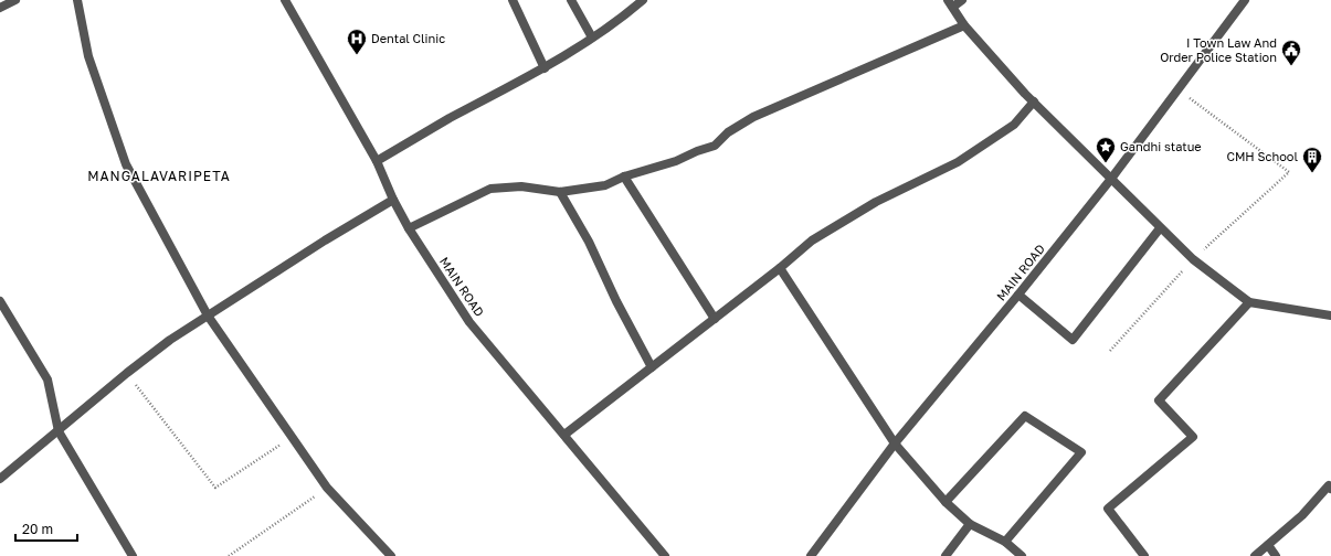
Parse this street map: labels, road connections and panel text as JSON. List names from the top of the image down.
{
  "streets": {
    "street": ["MAIN ROAD"]
  },
  "districts": ["MANGALAVARIPETA"],
  "places": {
    "hospital": ["Dental Clinic"],
    "public building": ["I Town Law And Order Police Station"],
    "place": ["Gandhi statue"],
    "building": ["CMH School"]
  },
  "scale_bar": "20 m"
}
